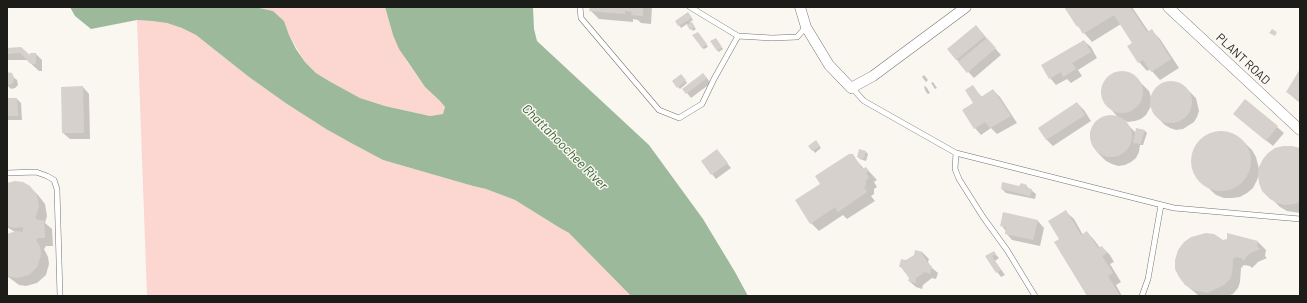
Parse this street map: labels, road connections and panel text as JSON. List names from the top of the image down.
{
  "streets": {
    "street": ["PLANT ROAD"]
  },
  "water": ["Chattahoochee River"]
}
